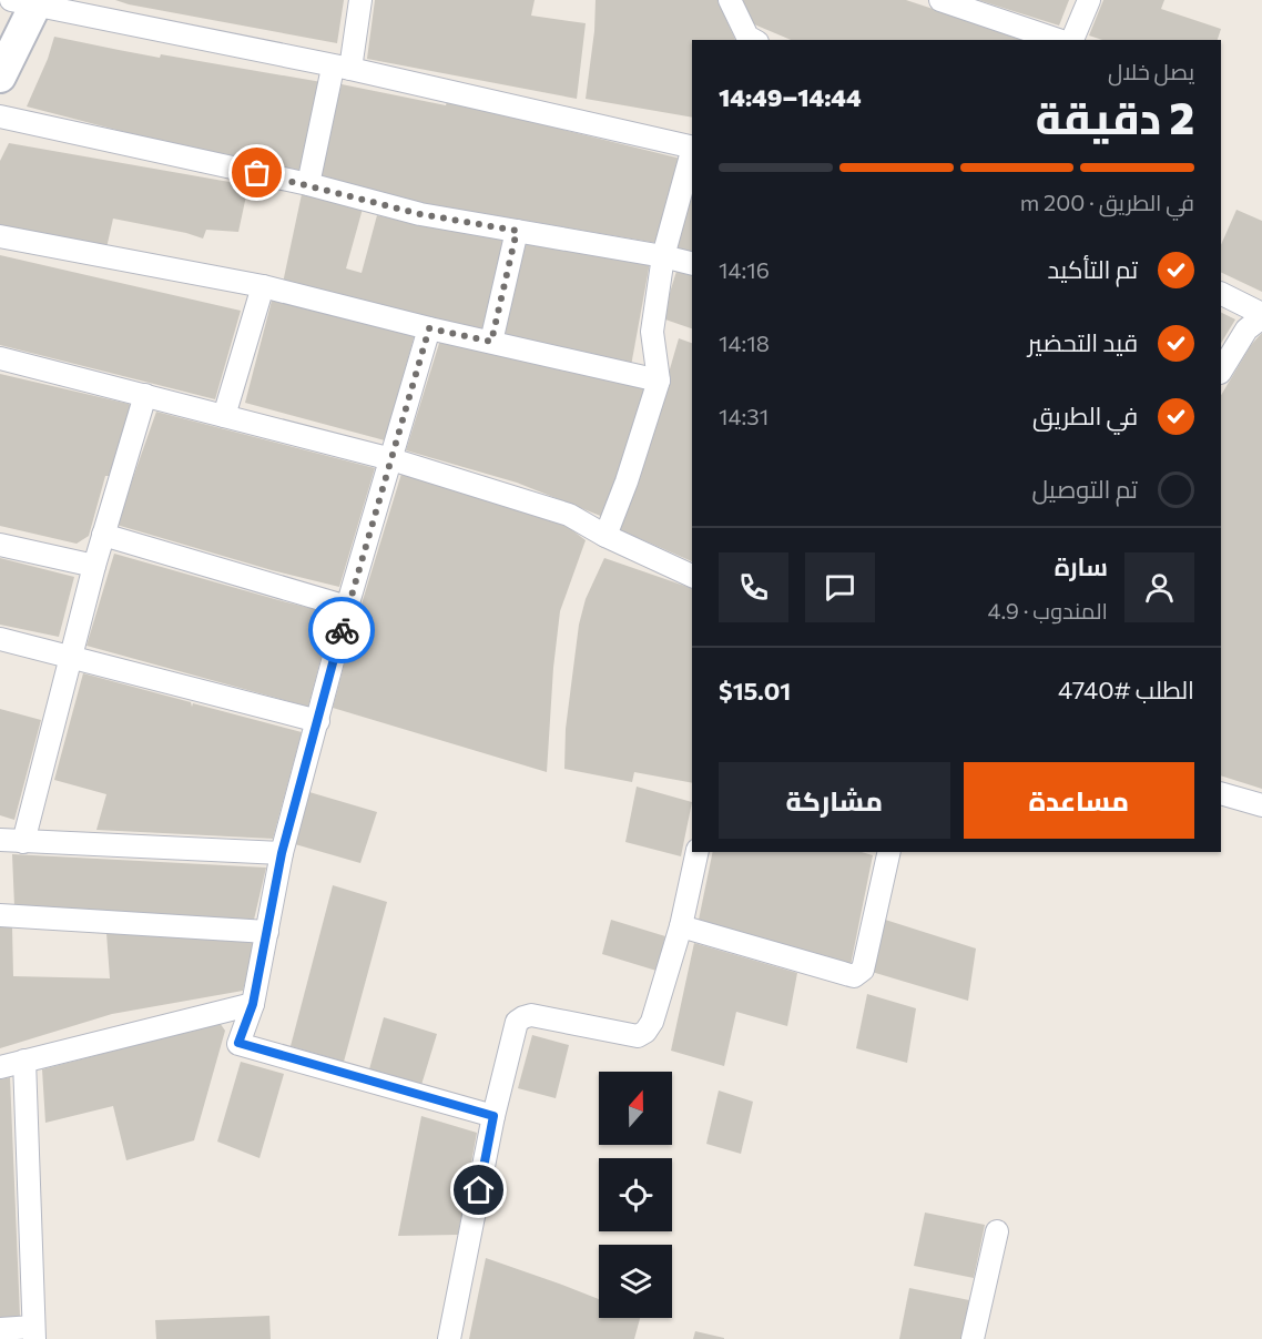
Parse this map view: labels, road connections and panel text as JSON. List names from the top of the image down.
{
  "north": "top",
  "page": {
    "heading": ["2 دقيقة", "يصل خلال", "14:44–14:49"],
    "panel": [
      "سارة",
      "المندوب · 4.9",
      "الطلب #4740",
      "$15.01"
    ],
    "bar": "في الطريق · 200 m",
    "list": [
      ["تم التأكيد", "14:16"],
      ["قيد التحضير", "14:18"],
      ["في الطريق", "14:31"],
      "تم التوصيل"
    ],
    "buttons": ["مساعدة", "مشاركة"]
  }
}
